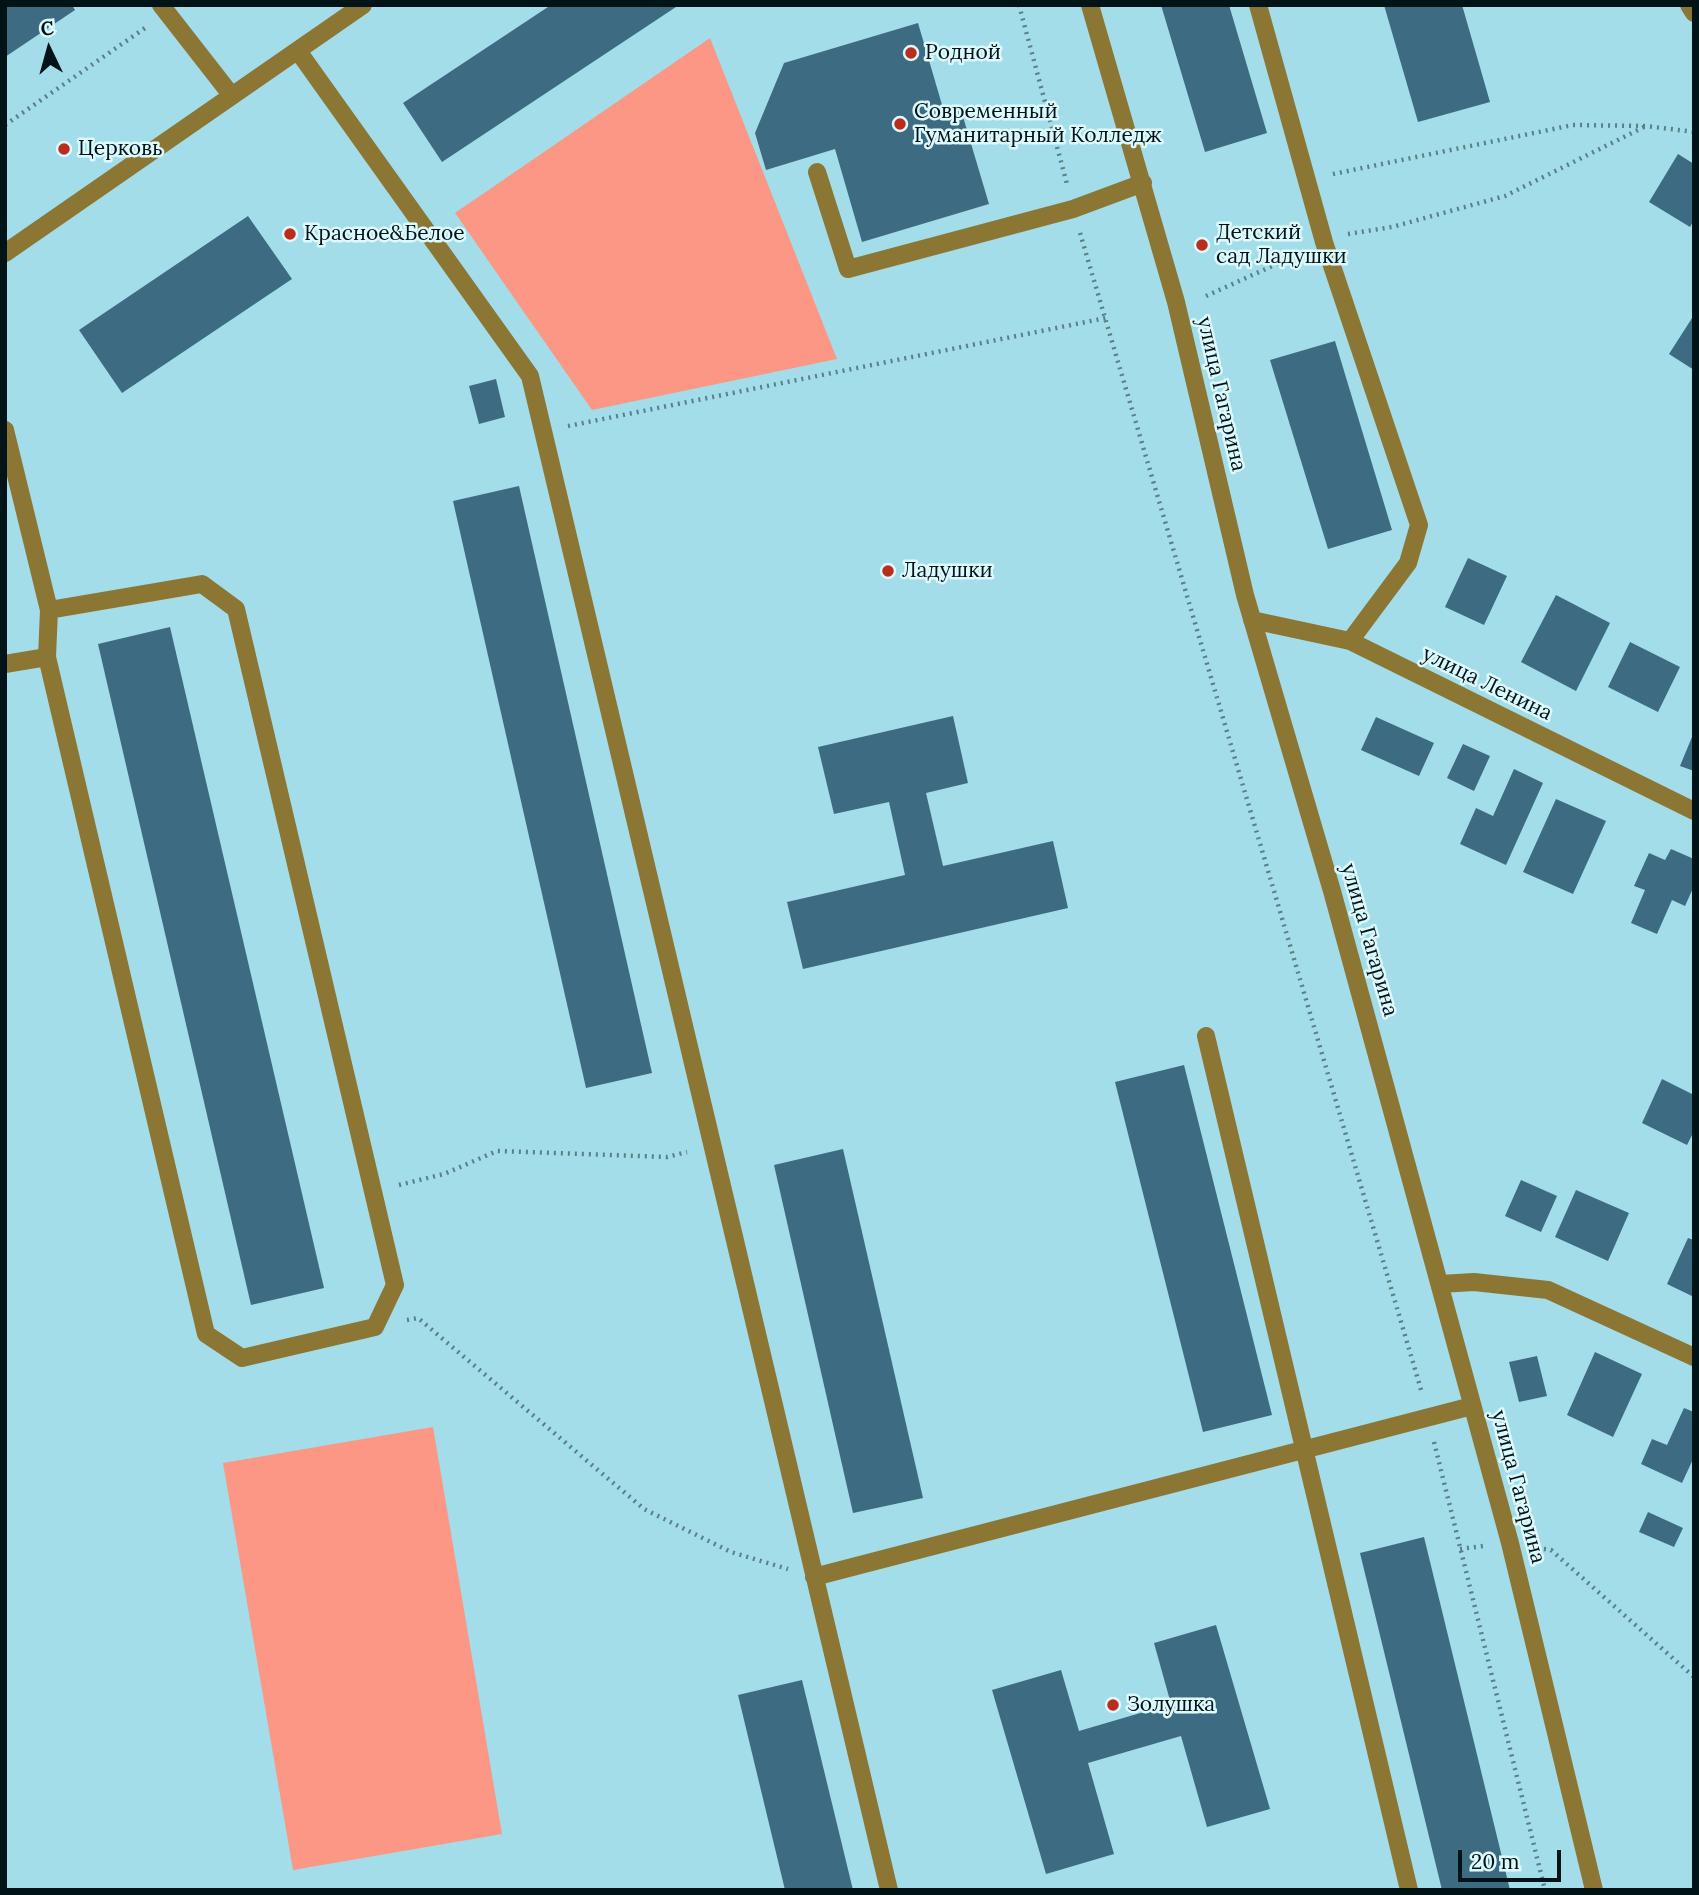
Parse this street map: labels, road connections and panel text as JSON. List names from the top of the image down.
{
  "streets": {
    "street": ["улица Гагарина", "улица Ленина"]
  },
  "crossings": [
    ["улица Гагарина", "улица Ленина"]
  ],
  "places": [
    "Родной",
    "Современный Гуманитарный Колледж",
    "Церковь",
    "Красное&Белое",
    "Детский сад Ладушки",
    "Ладушки",
    "Золушка"
  ],
  "scale_bar": "20 m",
  "north": "top"
}
